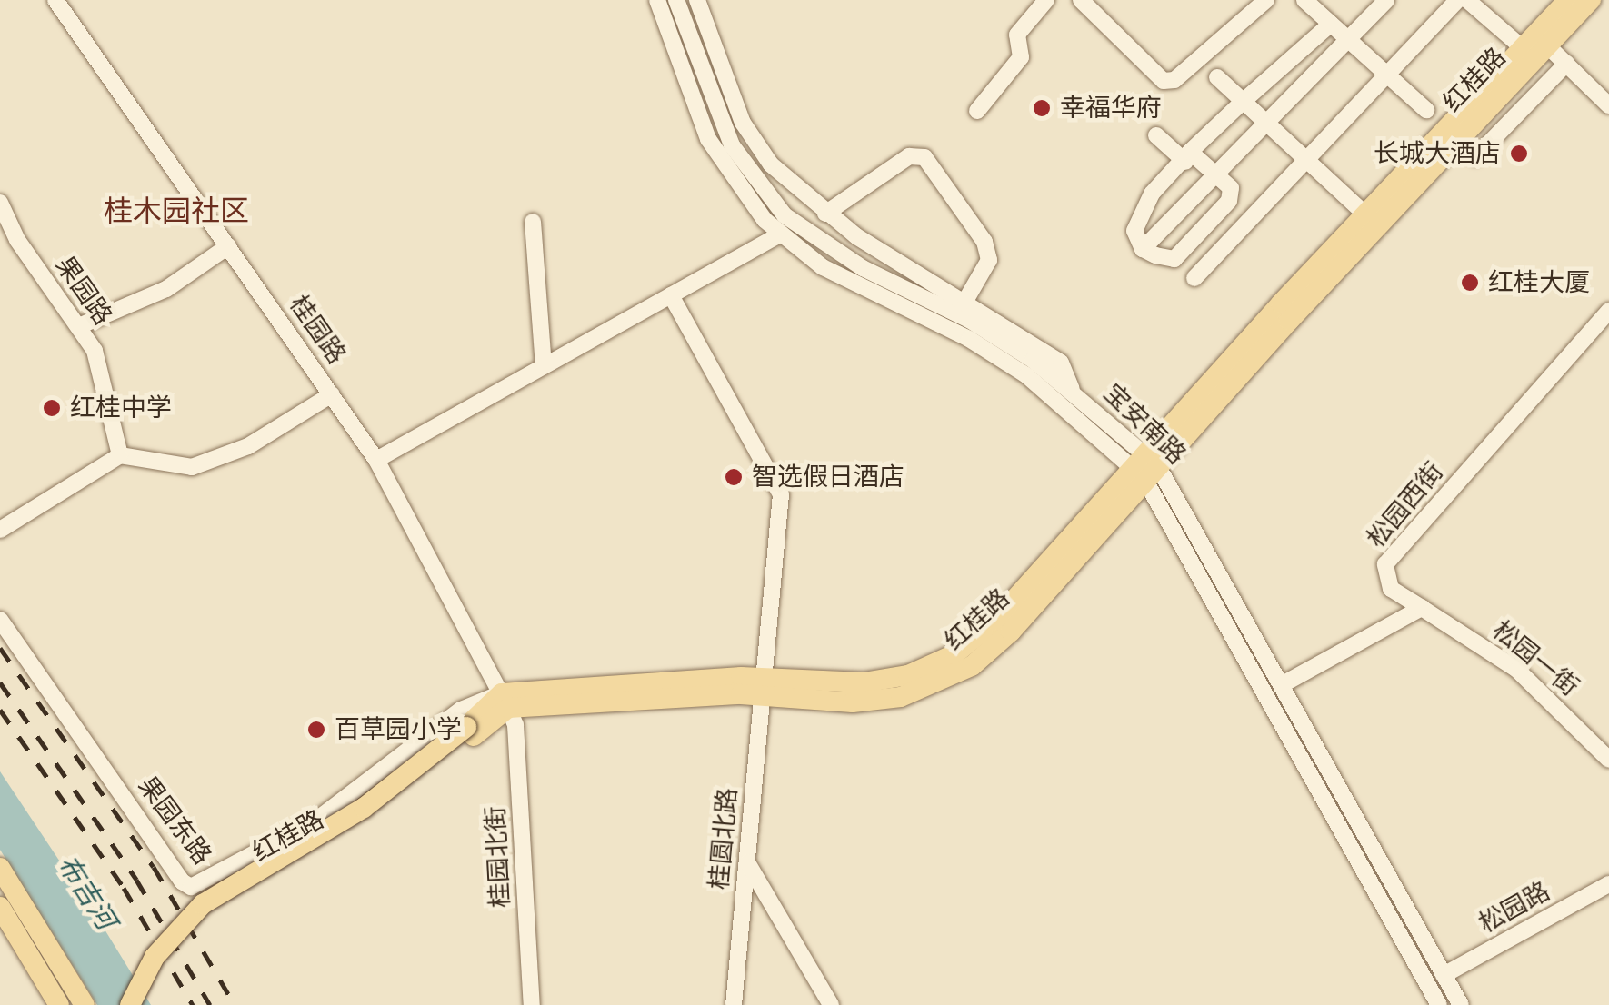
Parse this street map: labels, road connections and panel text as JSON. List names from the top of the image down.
{
  "streets": {
    "main road": ["红桂路"],
    "street": [
      "果园路",
      "桂园路",
      "宝安南路",
      "松园西街",
      "松园一街",
      "果园东路",
      "桂圆北路",
      "桂园北街",
      "松园路"
    ]
  },
  "crossings": [
    ["红桂路", "桂园路"],
    ["红桂路", "宝安南路"],
    ["红桂路", "果园东路"],
    ["红桂路", "桂圆北路"],
    ["红桂路", "桂园北街"],
    ["桂园路", "果园东路"],
    ["桂园路", "桂园北街"],
    ["宝安南路", "松园路"],
    ["松园西街", "松园一街"],
    ["果园东路", "桂园北街"]
  ],
  "districts": ["桂木园社区"],
  "water": ["布吉河"],
  "places": [
    "幸福华府",
    "长城大酒店",
    "红桂大厦",
    "红桂中学",
    "智选假日酒店",
    "百草园小学"
  ]
}
